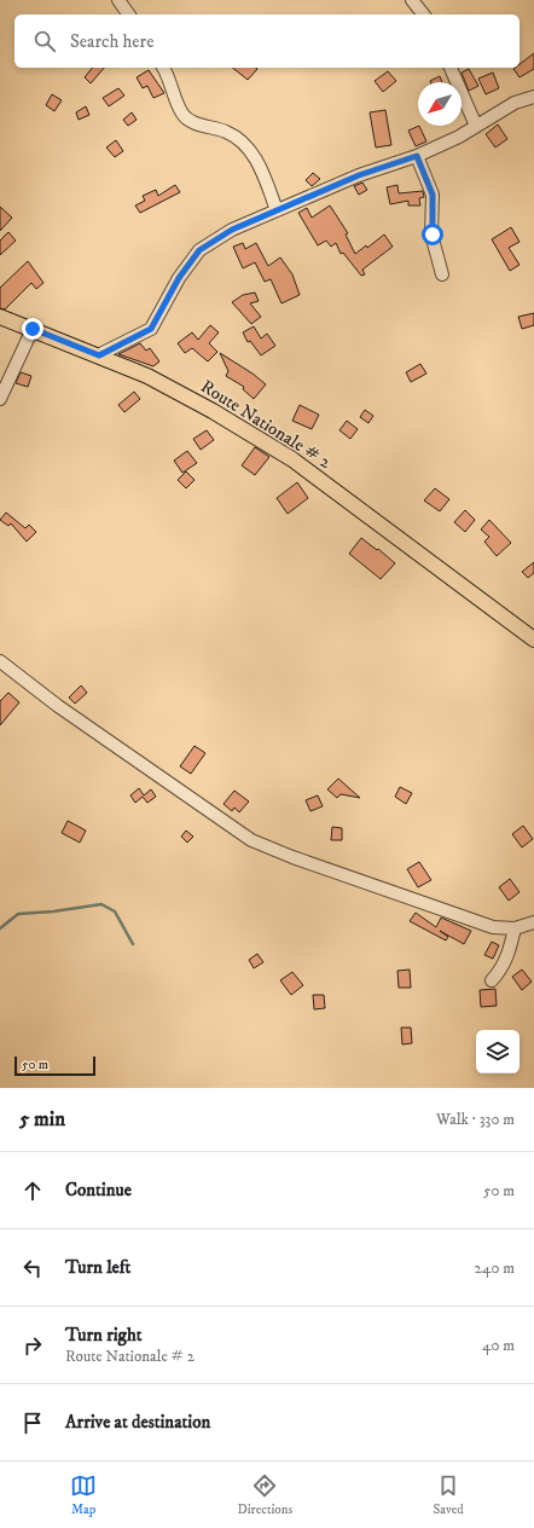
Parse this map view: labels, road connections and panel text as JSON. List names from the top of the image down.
{
  "streets": {
    "main road": ["Route Nationale # 2"]
  },
  "scale_bar": "50 m",
  "north": "bottom left",
  "page": {
    "search": "Search here",
    "scale": "50 m",
    "heading": ["5 min", "Walk · 330 m"],
    "list": [
      ["Continue", "50 m"],
      ["Turn left", "240 m"],
      ["Turn right", "Route Nationale # 2", "40 m"],
      "Arrive at destination"
    ],
    "nav": ["Map", "Directions", "Saved"]
  }
}
